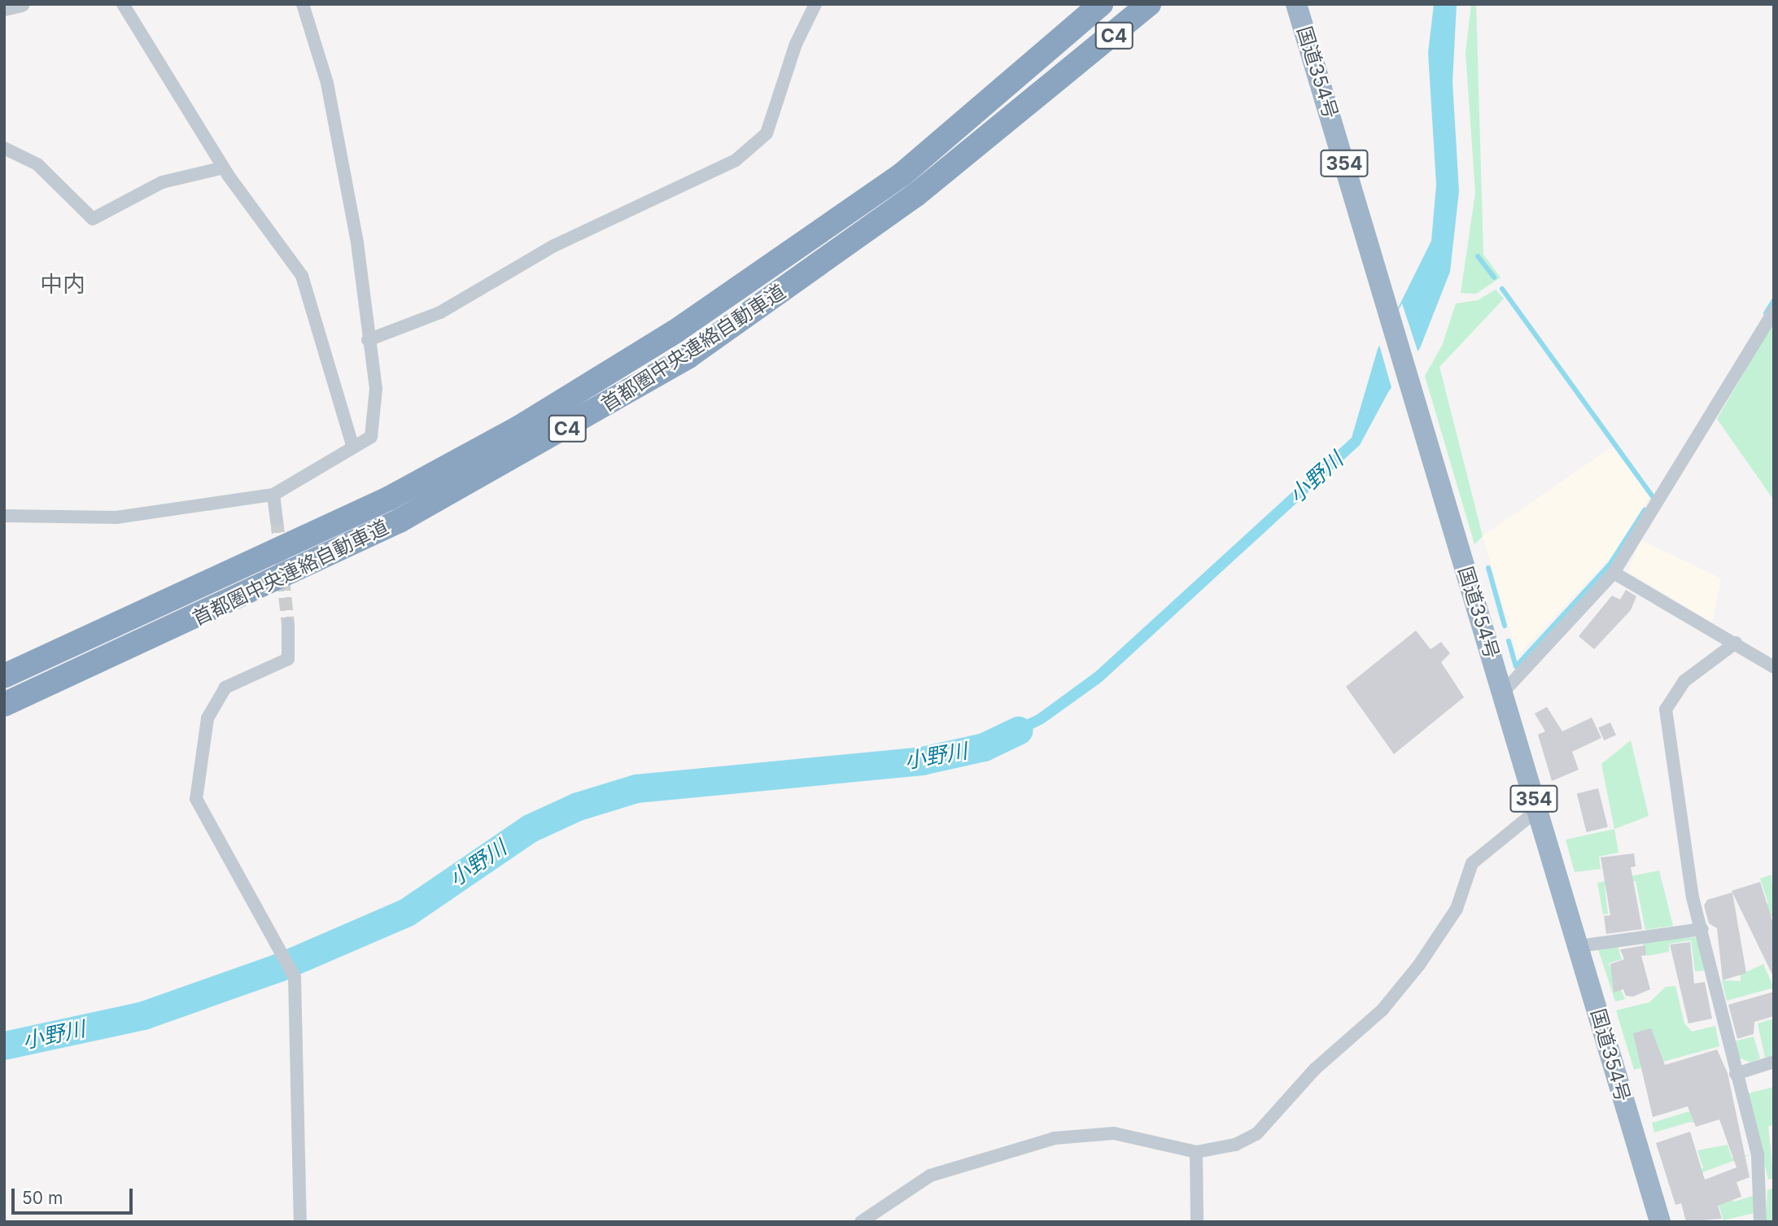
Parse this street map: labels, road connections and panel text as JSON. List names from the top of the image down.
{
  "streets": {
    "highway": [
      "C4",
      "国道354号",
      "354",
      "首都圏中央連絡自動車道"
    ]
  },
  "districts": ["中内"],
  "water": ["小野川"],
  "scale_bar": "50 m"
}
